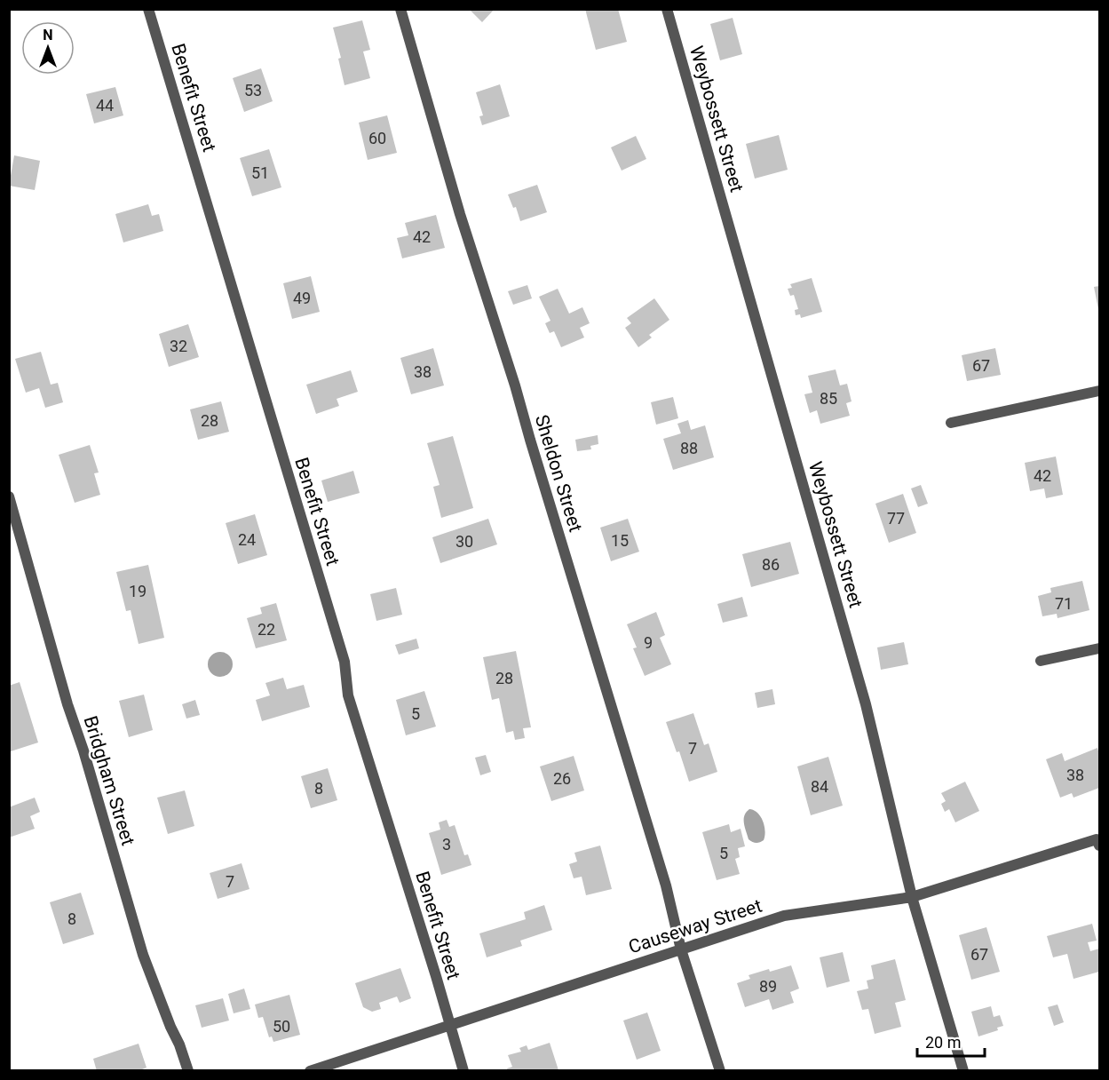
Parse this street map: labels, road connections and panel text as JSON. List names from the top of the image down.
{
  "streets": {
    "street": [
      "Benefit Street",
      "Weybossett Street",
      "Sheldon Street",
      "Bridgham Street",
      "Causeway Street"
    ]
  },
  "crossings": [
    ["Benefit Street", "Causeway Street"],
    ["Weybossett Street", "Causeway Street"],
    ["Sheldon Street", "Causeway Street"]
  ],
  "house_numbers": [
    "53",
    "44",
    "60",
    "51",
    "42",
    "49",
    "32",
    "67",
    "38",
    "85",
    "28",
    "88",
    "42",
    "77",
    "24",
    "15",
    "30",
    "86",
    "19",
    "71",
    "22",
    "9",
    "28",
    "5",
    "7",
    "38",
    "26",
    "84",
    "8",
    "3",
    "5",
    "7",
    "8",
    "67",
    "89",
    "50"
  ],
  "scale_bar": "20 m",
  "north": "top"
}
